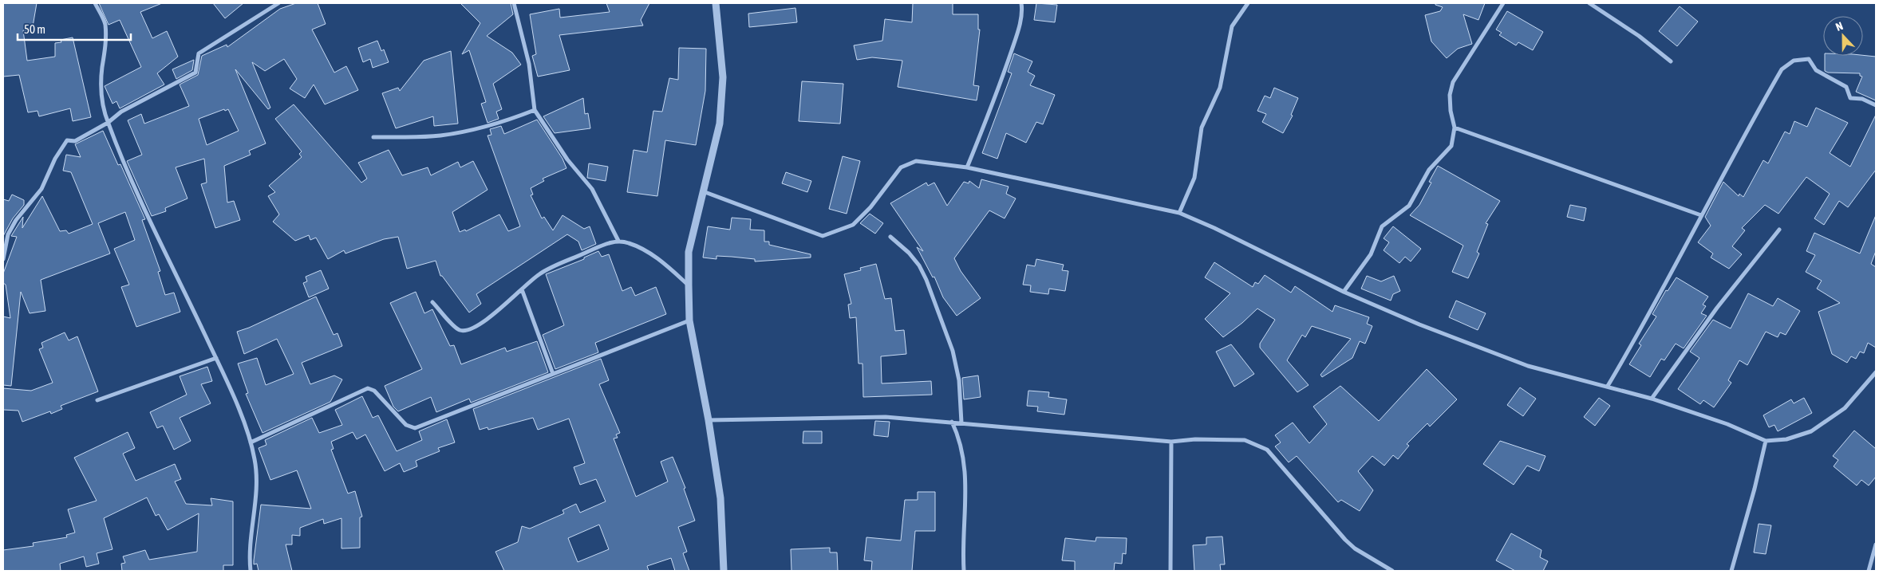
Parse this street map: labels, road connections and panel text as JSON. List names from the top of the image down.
{
  "scale_bar": "50 m",
  "north": "top"
}
